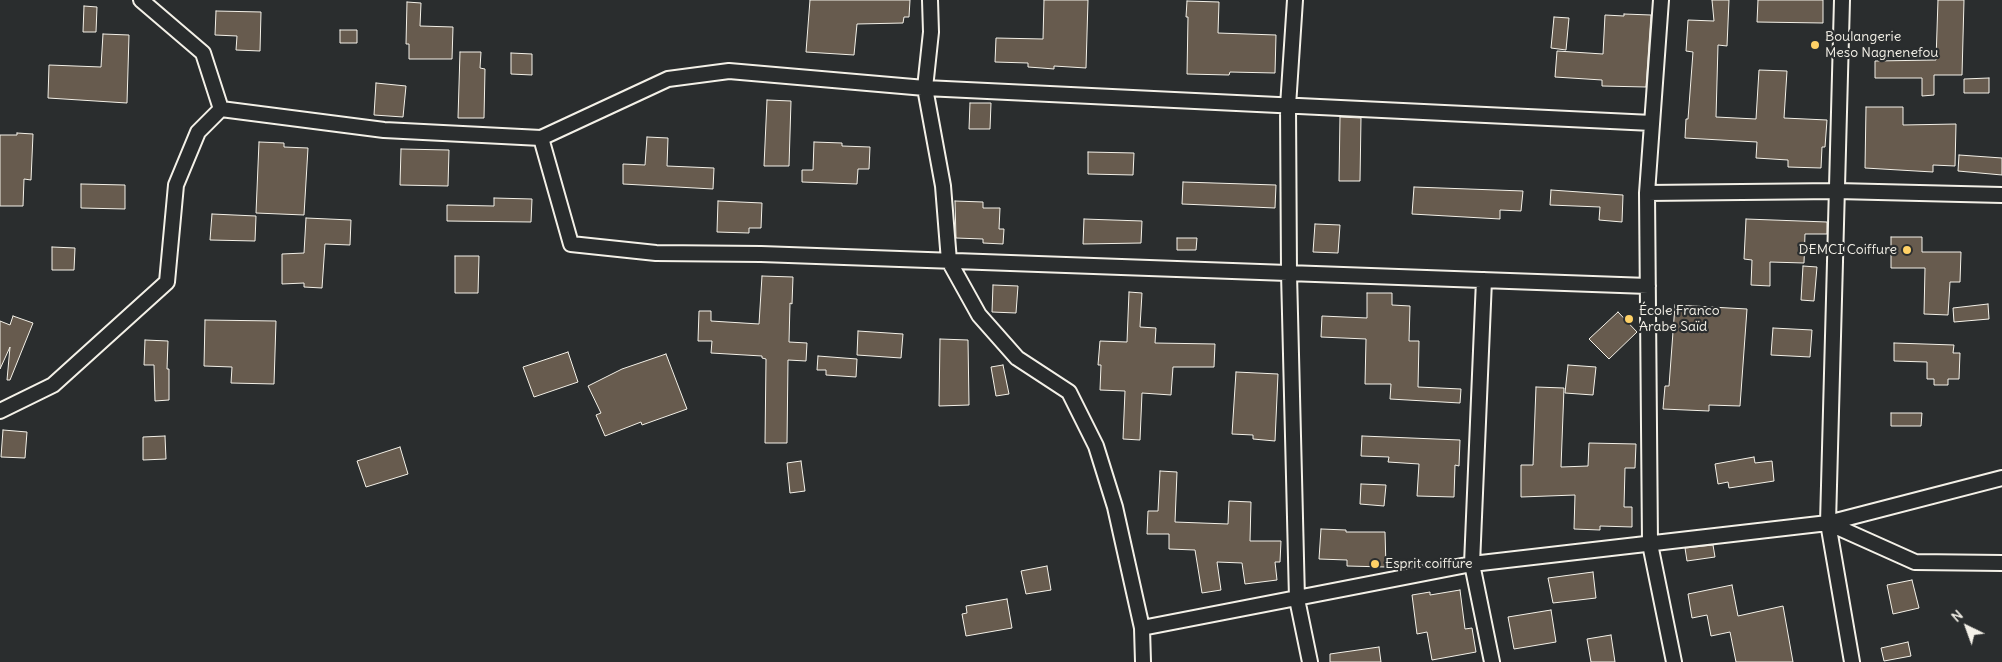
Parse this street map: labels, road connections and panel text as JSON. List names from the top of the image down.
{
  "places": [
    "Boulangerie Meso Nagnenefou",
    "DEMCI Coiffure",
    "École Franco Arabe Saïd",
    "Esprit coiffure"
  ],
  "north": "top left"
}
